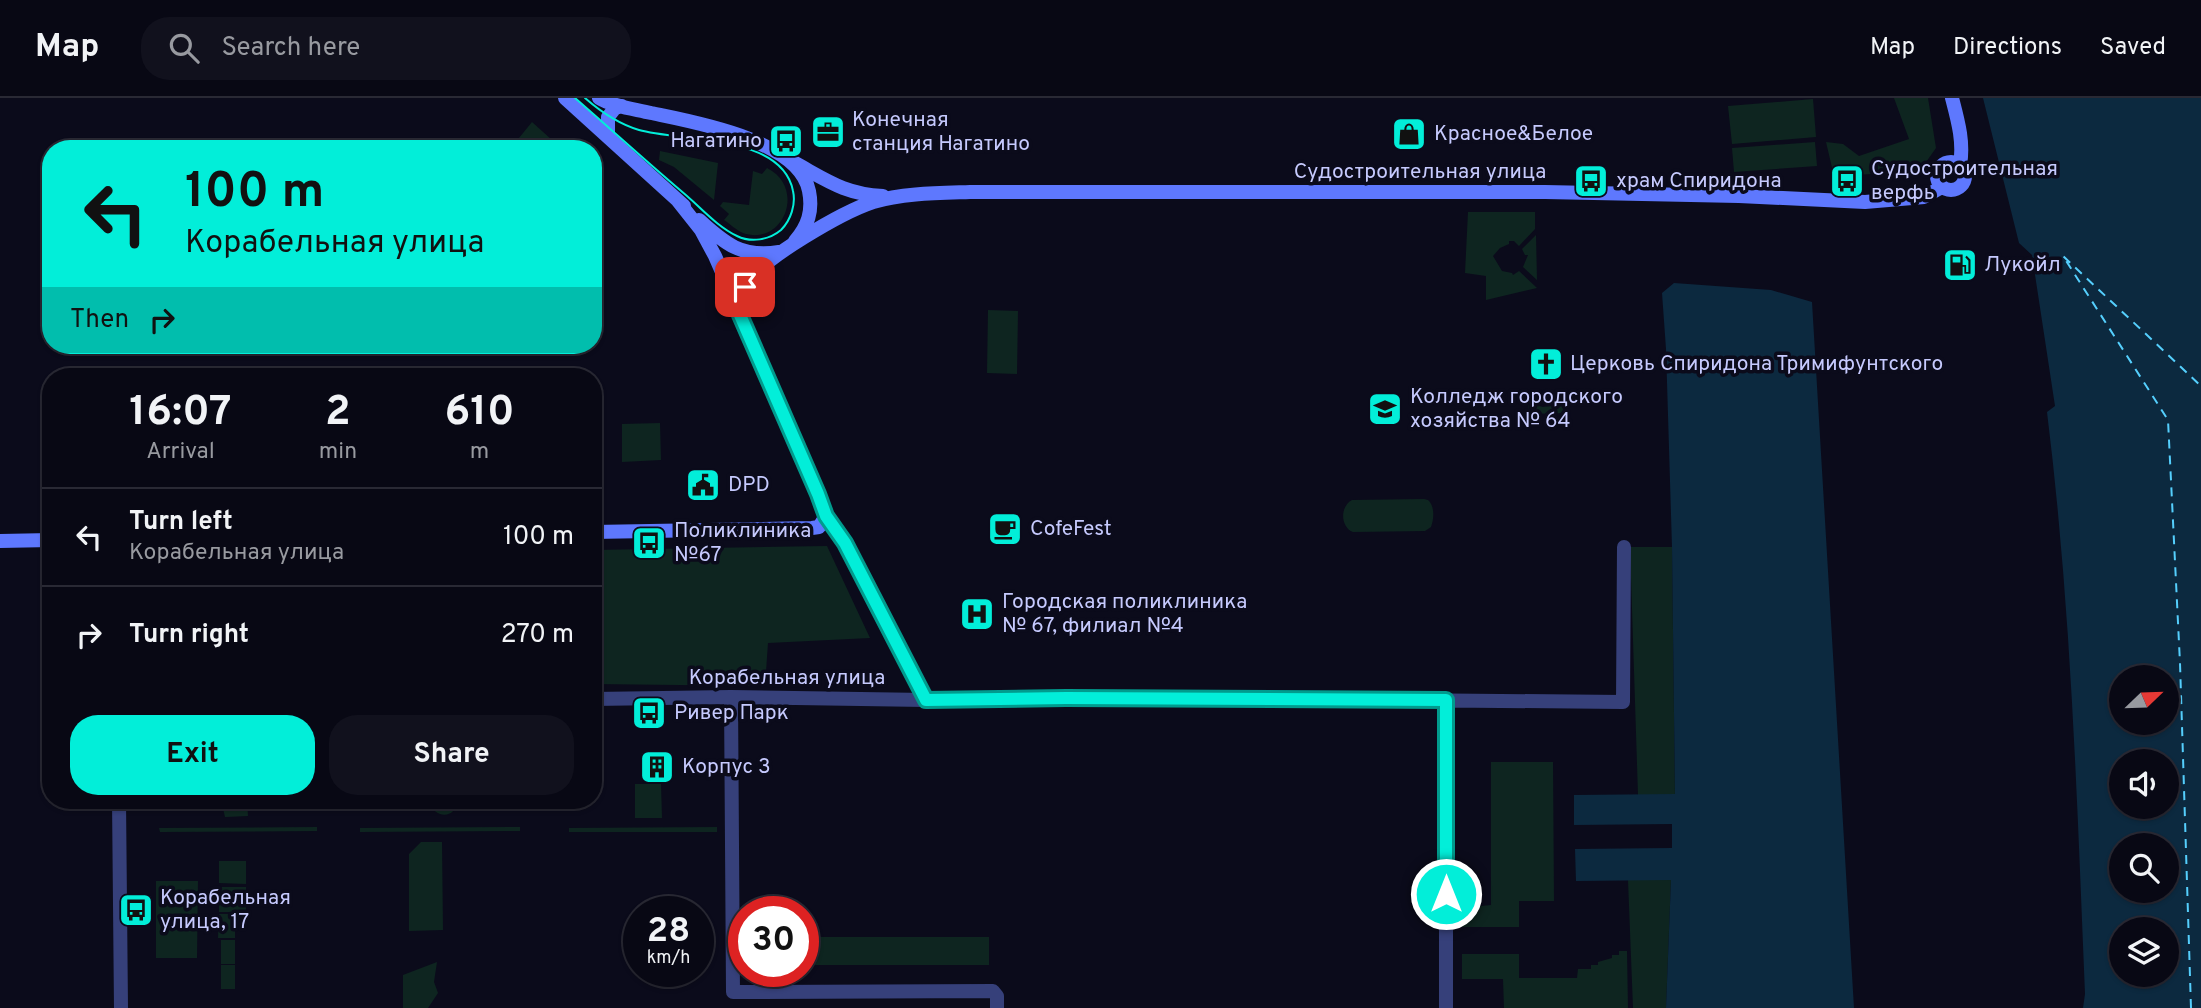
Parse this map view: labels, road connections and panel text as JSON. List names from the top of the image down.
{
  "streets": {
    "street": ["Судостроительная улица", "Корабельная улица"]
  },
  "places": {
    "office": ["Конечная станция Нагатино"],
    "shop": ["Красное&Белое"],
    "bus stop": [
      "Нагатино",
      "храм Спиридона",
      "Судостроительная верфь",
      "Поликлиника №67",
      "Ривер Парк",
      "Корабельная улица, 17"
    ],
    "fuel station": ["Лукойл"],
    "church": ["Церковь Спиридона Тримифунтского"],
    "school or university": ["Колледж городского хозяйства № 64"],
    "public building": ["DPD"],
    "cafe": ["CofeFest"],
    "hospital": ["Городская поликлиника № 67, филиал №4"],
    "building": ["Корпус 3"]
  },
  "north": "top right",
  "page": {
    "header": "Map",
    "search": "Search here",
    "nav": ["Map", "Directions", "Saved"],
    "turn": ["100 m", "Корабельная улица"],
    "then": "Then",
    "eta": [
      "16:07",
      "Arrival",
      "2",
      "min",
      "610",
      "m"
    ],
    "list": [
      {
        "name": "Turn left",
        "note": "Корабельная улица",
        "value": "100 m"
      },
      {
        "name": "Turn right",
        "value": "270 m"
      }
    ],
    "buttons": ["Exit", "Share"],
    "speed": "28 km/h",
    "limit": "30"
  }
}
